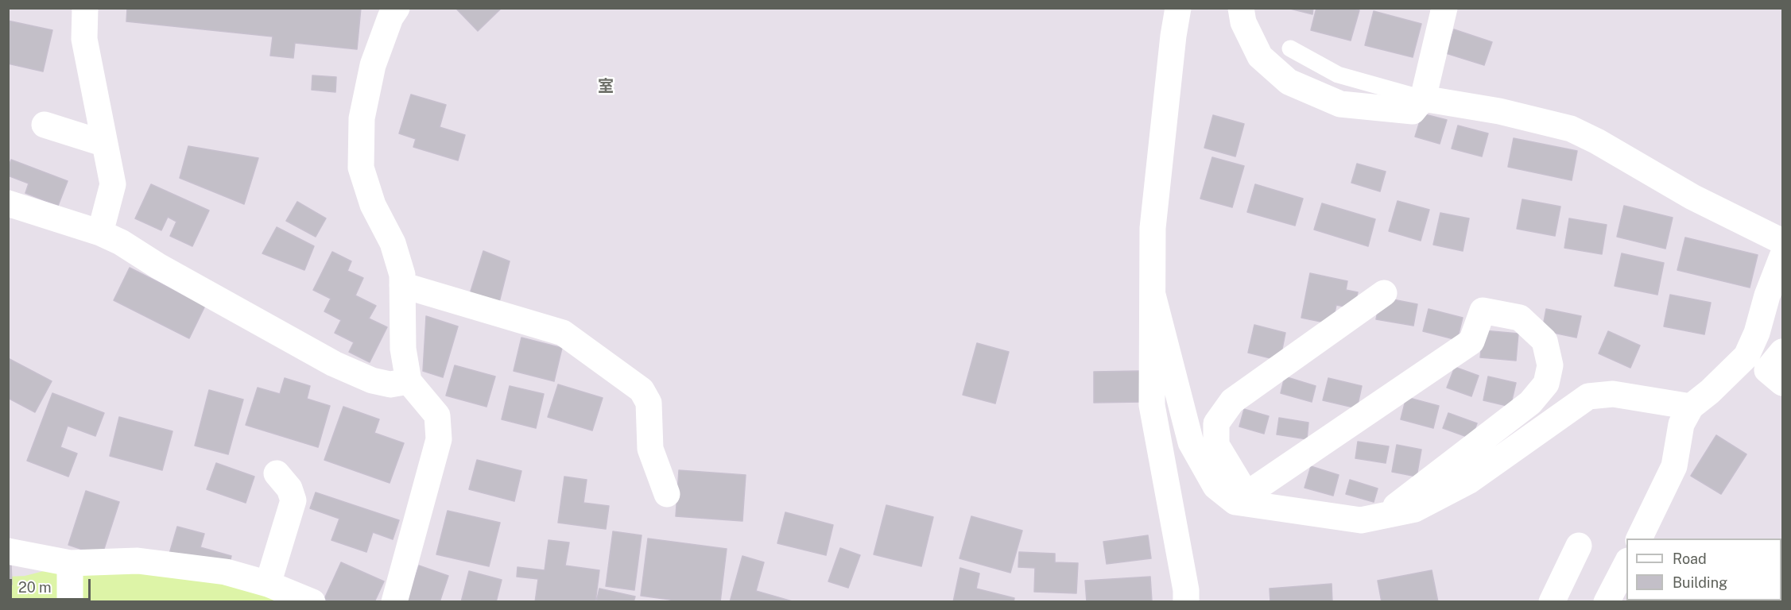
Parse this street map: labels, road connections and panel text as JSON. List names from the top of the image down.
{
  "districts": ["室"],
  "legend": ["Road", "Building"],
  "scale_bar": "20 m"
}
